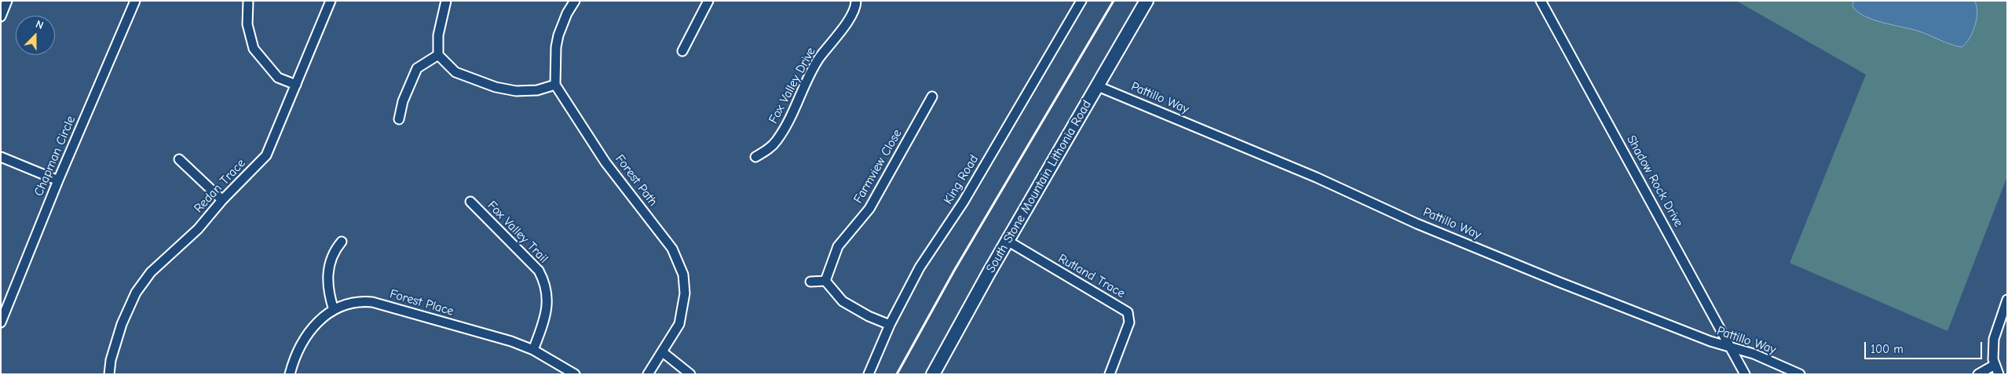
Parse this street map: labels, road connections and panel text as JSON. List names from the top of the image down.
{
  "streets": {
    "main road": ["South Stone Mountain Lithonia Road"],
    "street": [
      "Fox Valley Drive",
      "Pattillo Way",
      "Chapman Circle",
      "Farmview Close",
      "King Road",
      "Forest Path",
      "Shadow Rock Drive",
      "Redan Trace",
      "Fox Valley Trail",
      "Rutland Trace",
      "Forest Place"
    ]
  },
  "crossings": [
    ["Pattillo Way", "Shadow Rock Drive"],
    ["Pattillo Way", "South Stone Mountain Lithonia Road"],
    ["South Stone Mountain Lithonia Road", "Rutland Trace"],
    ["Fox Valley Trail", "Forest Place"]
  ],
  "scale_bar": "100 m",
  "north": "top"
}
